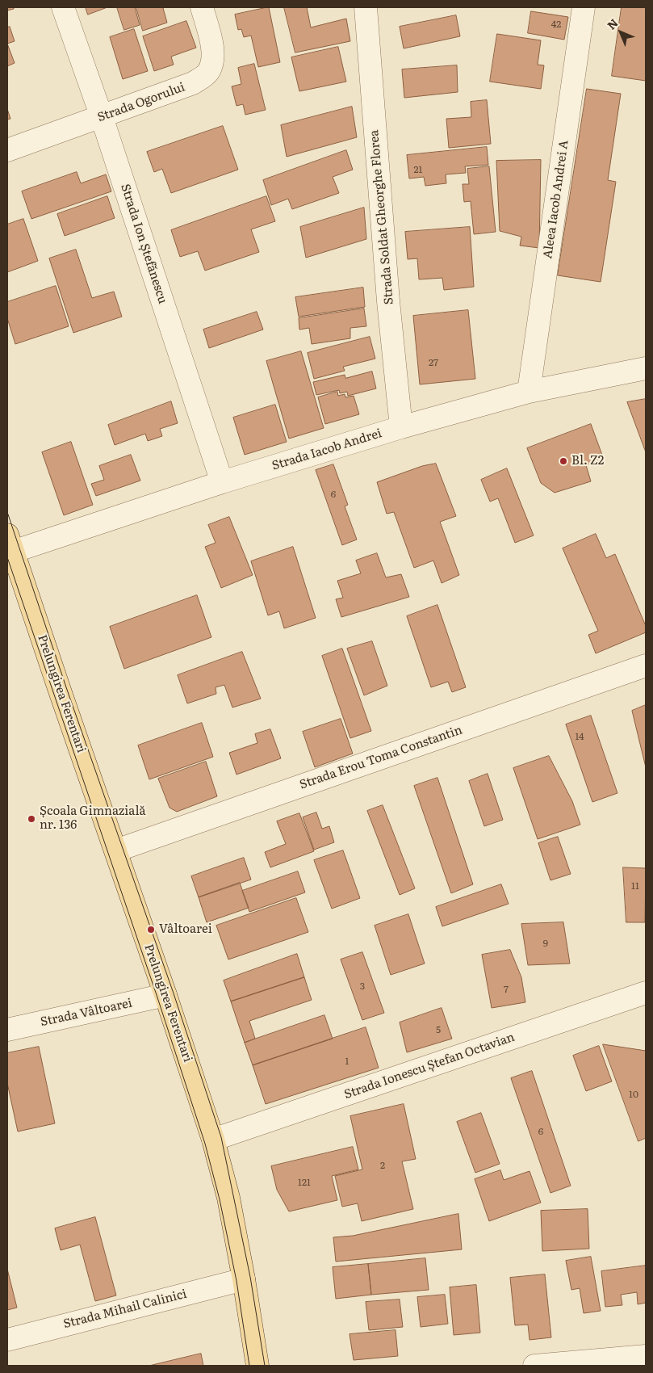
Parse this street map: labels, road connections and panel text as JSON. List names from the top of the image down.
{
  "streets": {
    "main road": ["Prelungirea Ferentari"],
    "street": [
      "Strada Ogorului",
      "Aleea Iacob Andrei A",
      "Strada Soldat Gheorghe Florea",
      "Strada Ion Ștefănescu",
      "Strada Iacob Andrei",
      "Strada Erou Toma Constantin",
      "Strada Vâltoarei",
      "Strada Ionescu Ștefan Octavian",
      "Strada Mihail Calinici"
    ]
  },
  "crossings": [
    ["Strada Ogorului", "Strada Ion Ștefănescu"],
    ["Aleea Iacob Andrei A", "Strada Iacob Andrei"],
    ["Strada Soldat Gheorghe Florea", "Strada Iacob Andrei"],
    ["Strada Ion Ștefănescu", "Strada Iacob Andrei"],
    ["Strada Iacob Andrei", "Prelungirea Ferentari"],
    ["Prelungirea Ferentari", "Strada Erou Toma Constantin"],
    ["Prelungirea Ferentari", "Strada Vâltoarei"],
    ["Prelungirea Ferentari", "Strada Ionescu Ștefan Octavian"],
    ["Prelungirea Ferentari", "Strada Mihail Calinici"]
  ],
  "places": ["Bl. Z2", "Școala Gimnazială nr. 136", "Vâltoarei"],
  "house_numbers": [
    "42",
    "21",
    "27",
    "6",
    "14",
    "11",
    "9",
    "3",
    "7",
    "5",
    "1",
    "10",
    "6",
    "2",
    "121"
  ],
  "north": "top left"
}
